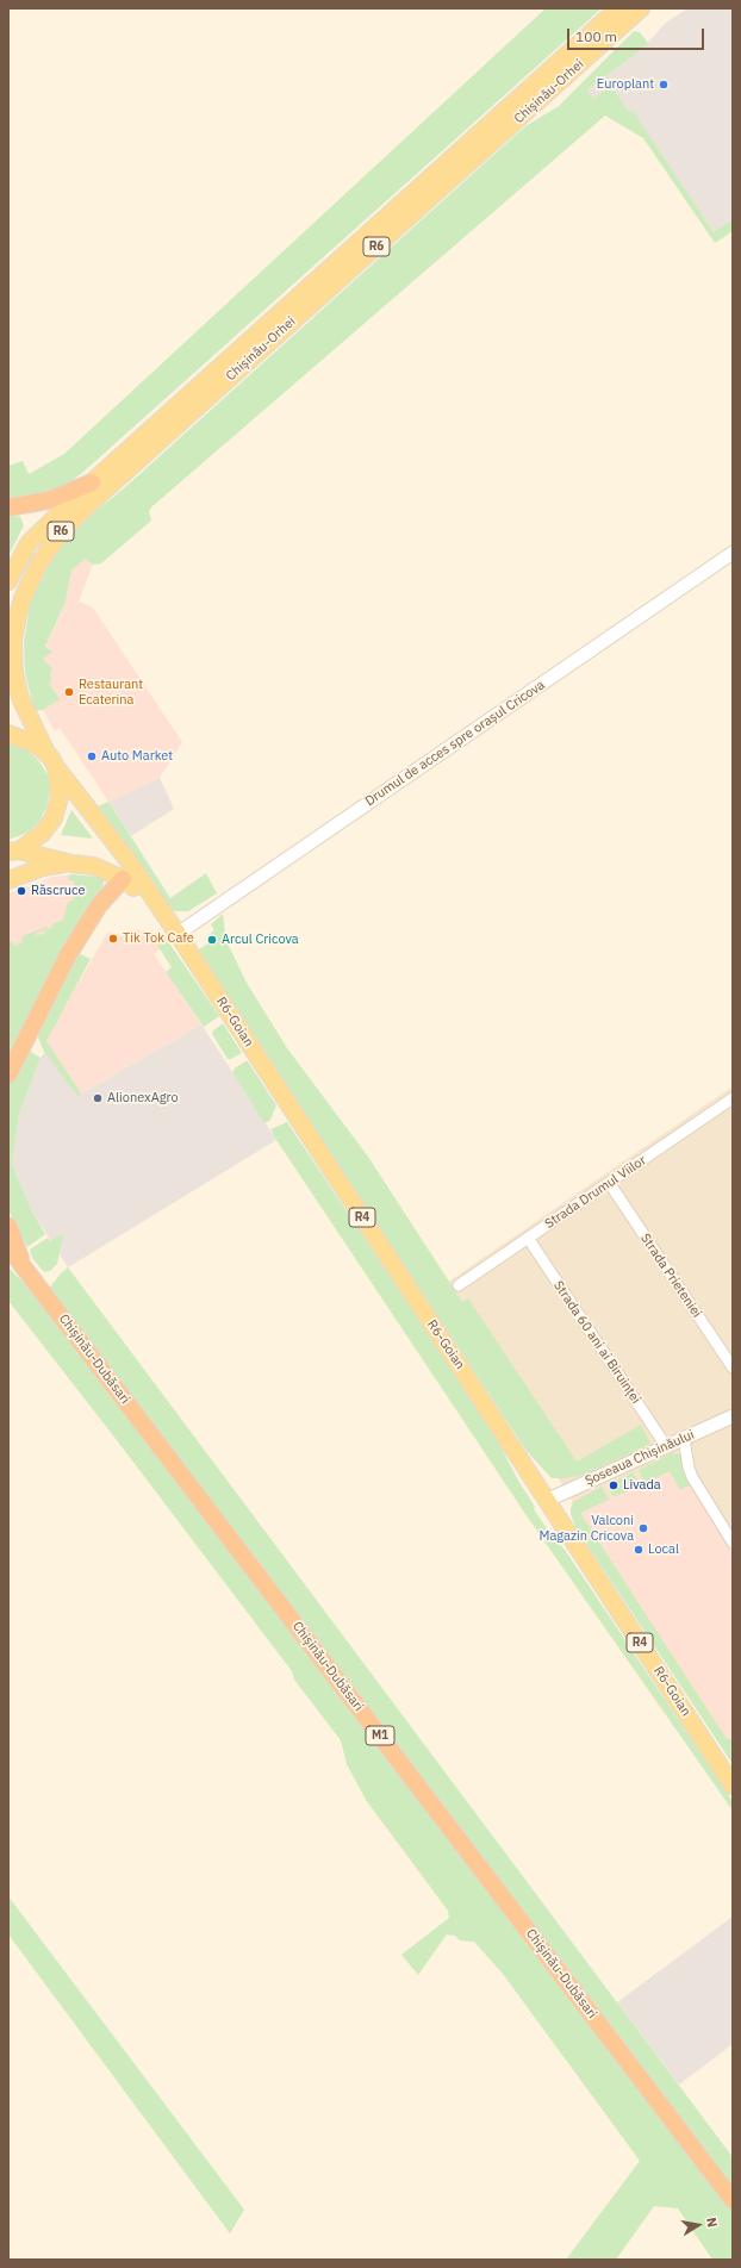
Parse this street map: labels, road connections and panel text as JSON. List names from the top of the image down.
{
  "streets": {
    "highway": ["Chișinău-Dubăsari", "M1"],
    "main road": [
      "Chișinău-Orhei",
      "R6",
      "R6-Goian",
      "R4"
    ],
    "street": [
      "Drumul de acces spre orașul Cricova",
      "Strada Drumul Viilor",
      "Strada Prieteniei",
      "Strada 60 ani ai Biruinței",
      "Șoseaua Chișinăului"
    ]
  },
  "crossings": [
    ["Chișinău-Orhei", "R6"],
    ["R6", "R6-Goian"],
    ["Drumul de acces spre orașul Cricova", "R6-Goian"],
    ["R6-Goian", "Șoseaua Chișinăului"],
    ["Strada Drumul Viilor", "Strada Prieteniei"],
    ["Strada Drumul Viilor", "Strada 60 ani ai Biruinței"],
    ["Strada 60 ani ai Biruinței", "Șoseaua Chișinăului"]
  ],
  "places": [
    "Europlant",
    "Restaurant Ecaterina",
    "Auto Market",
    "Răscruce",
    "Tik Tok Cafe",
    "Arcul Cricova",
    "AlionexAgro",
    "Livada",
    "Valconi Magazin Cricova",
    "Local"
  ],
  "scale_bar": "100 m",
  "north": "right"
}
